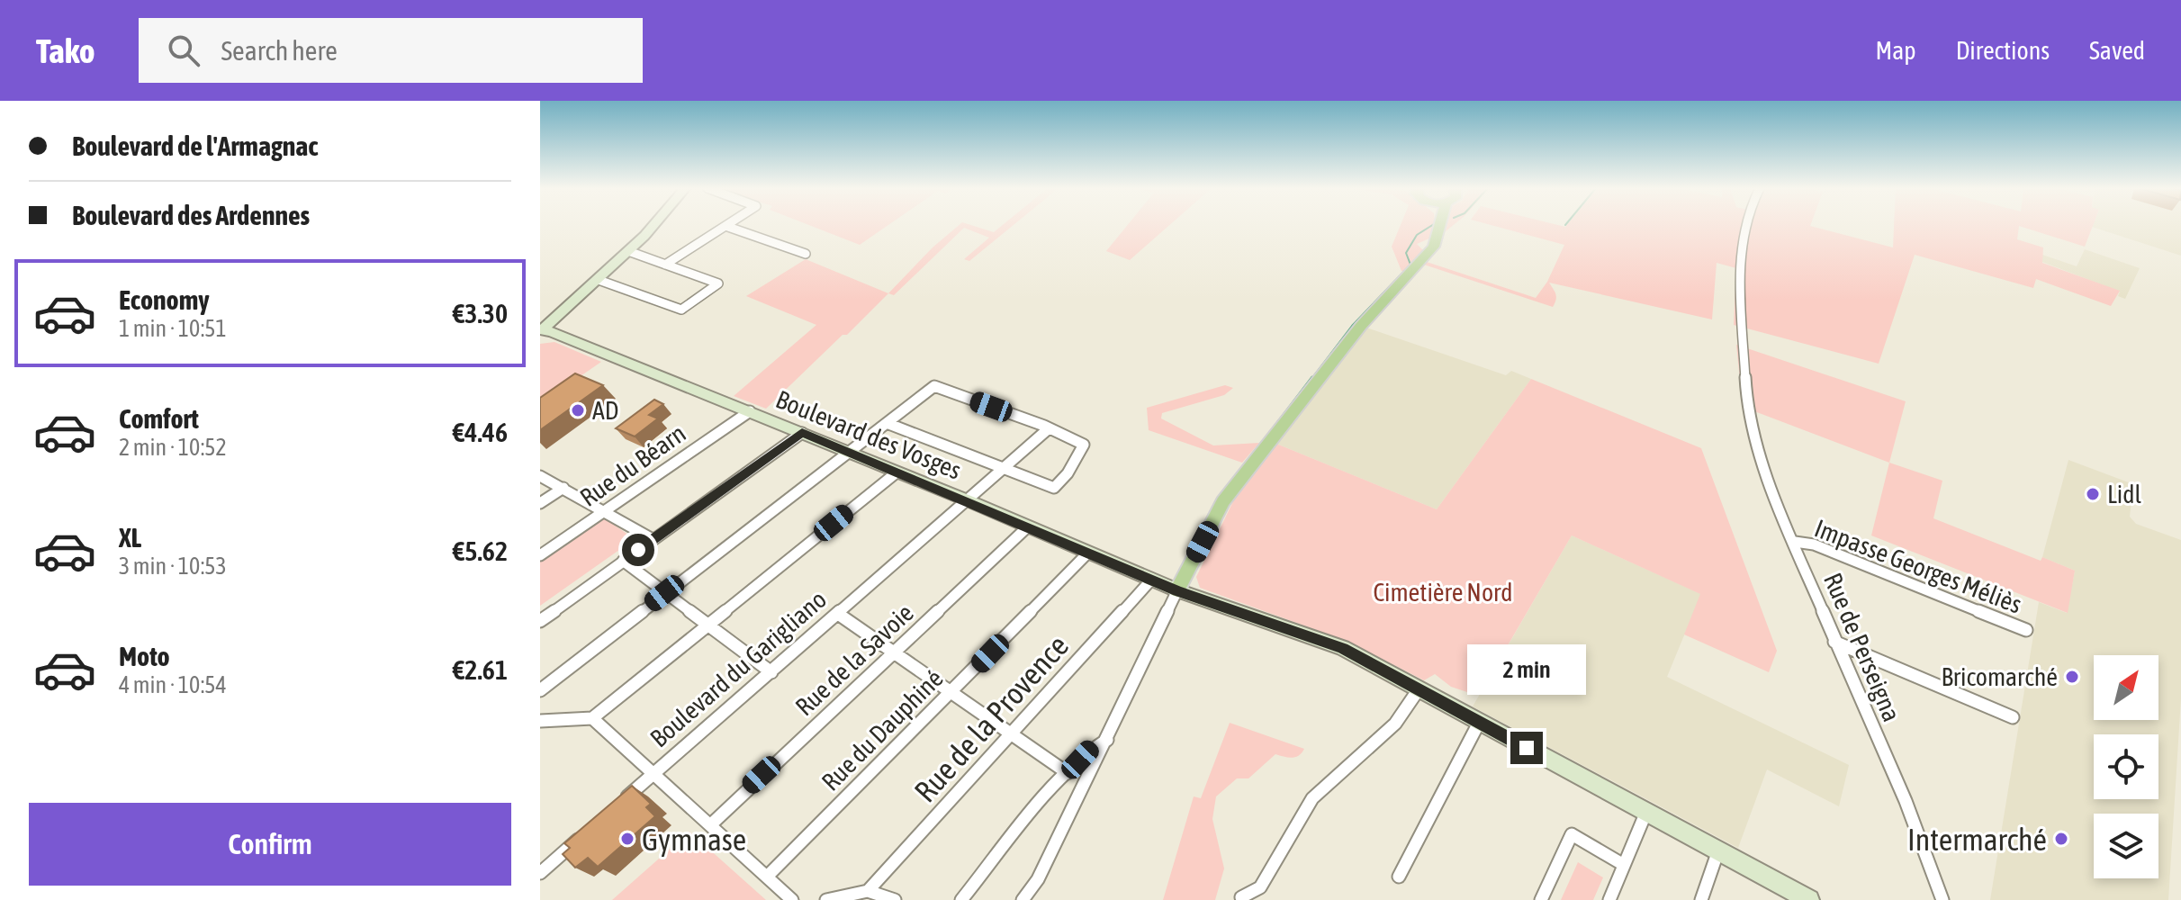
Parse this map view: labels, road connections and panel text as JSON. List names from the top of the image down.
{
  "streets": {
    "main road": ["Boulevard des Vosges"],
    "street": [
      "Rue du Béarn",
      "Impasse Georges Méliès",
      "Rue de Perseigna",
      "Rue de la Savoie",
      "Boulevard du Garigliano",
      "Rue de la Provence",
      "Rue du Dauphiné"
    ]
  },
  "crossings": [
    ["Boulevard des Vosges", "Rue du Béarn"],
    ["Boulevard des Vosges", "Rue de la Savoie"],
    ["Boulevard des Vosges", "Boulevard du Garigliano"],
    ["Boulevard des Vosges", "Rue de la Provence"],
    ["Boulevard des Vosges", "Rue du Dauphiné"],
    ["Impasse Georges Méliès", "Rue de Perseigna"]
  ],
  "parks": ["Cimetière Nord"],
  "places": [
    "AD",
    "Lidl",
    "Bricomarché",
    "Gymnase",
    "Intermarché"
  ],
  "north": "top right",
  "page": {
    "header": "Tako",
    "search": "Search here",
    "nav": ["Map", "Directions", "Saved"],
    "banner": ["Boulevard de l'Armagnac", "Boulevard des Ardennes"],
    "list": [
      {
        "name": "Economy",
        "note": "1 min · 10:51",
        "value": "€3.30"
      },
      {
        "name": "Comfort",
        "note": "2 min · 10:52",
        "value": "€4.46"
      },
      {
        "name": "XL",
        "note": "3 min · 10:53",
        "value": "€5.62"
      },
      {
        "name": "Moto",
        "note": "4 min · 10:54",
        "value": "€2.61"
      }
    ],
    "bubble": "2 min",
    "buttons": "Confirm"
  }
}
